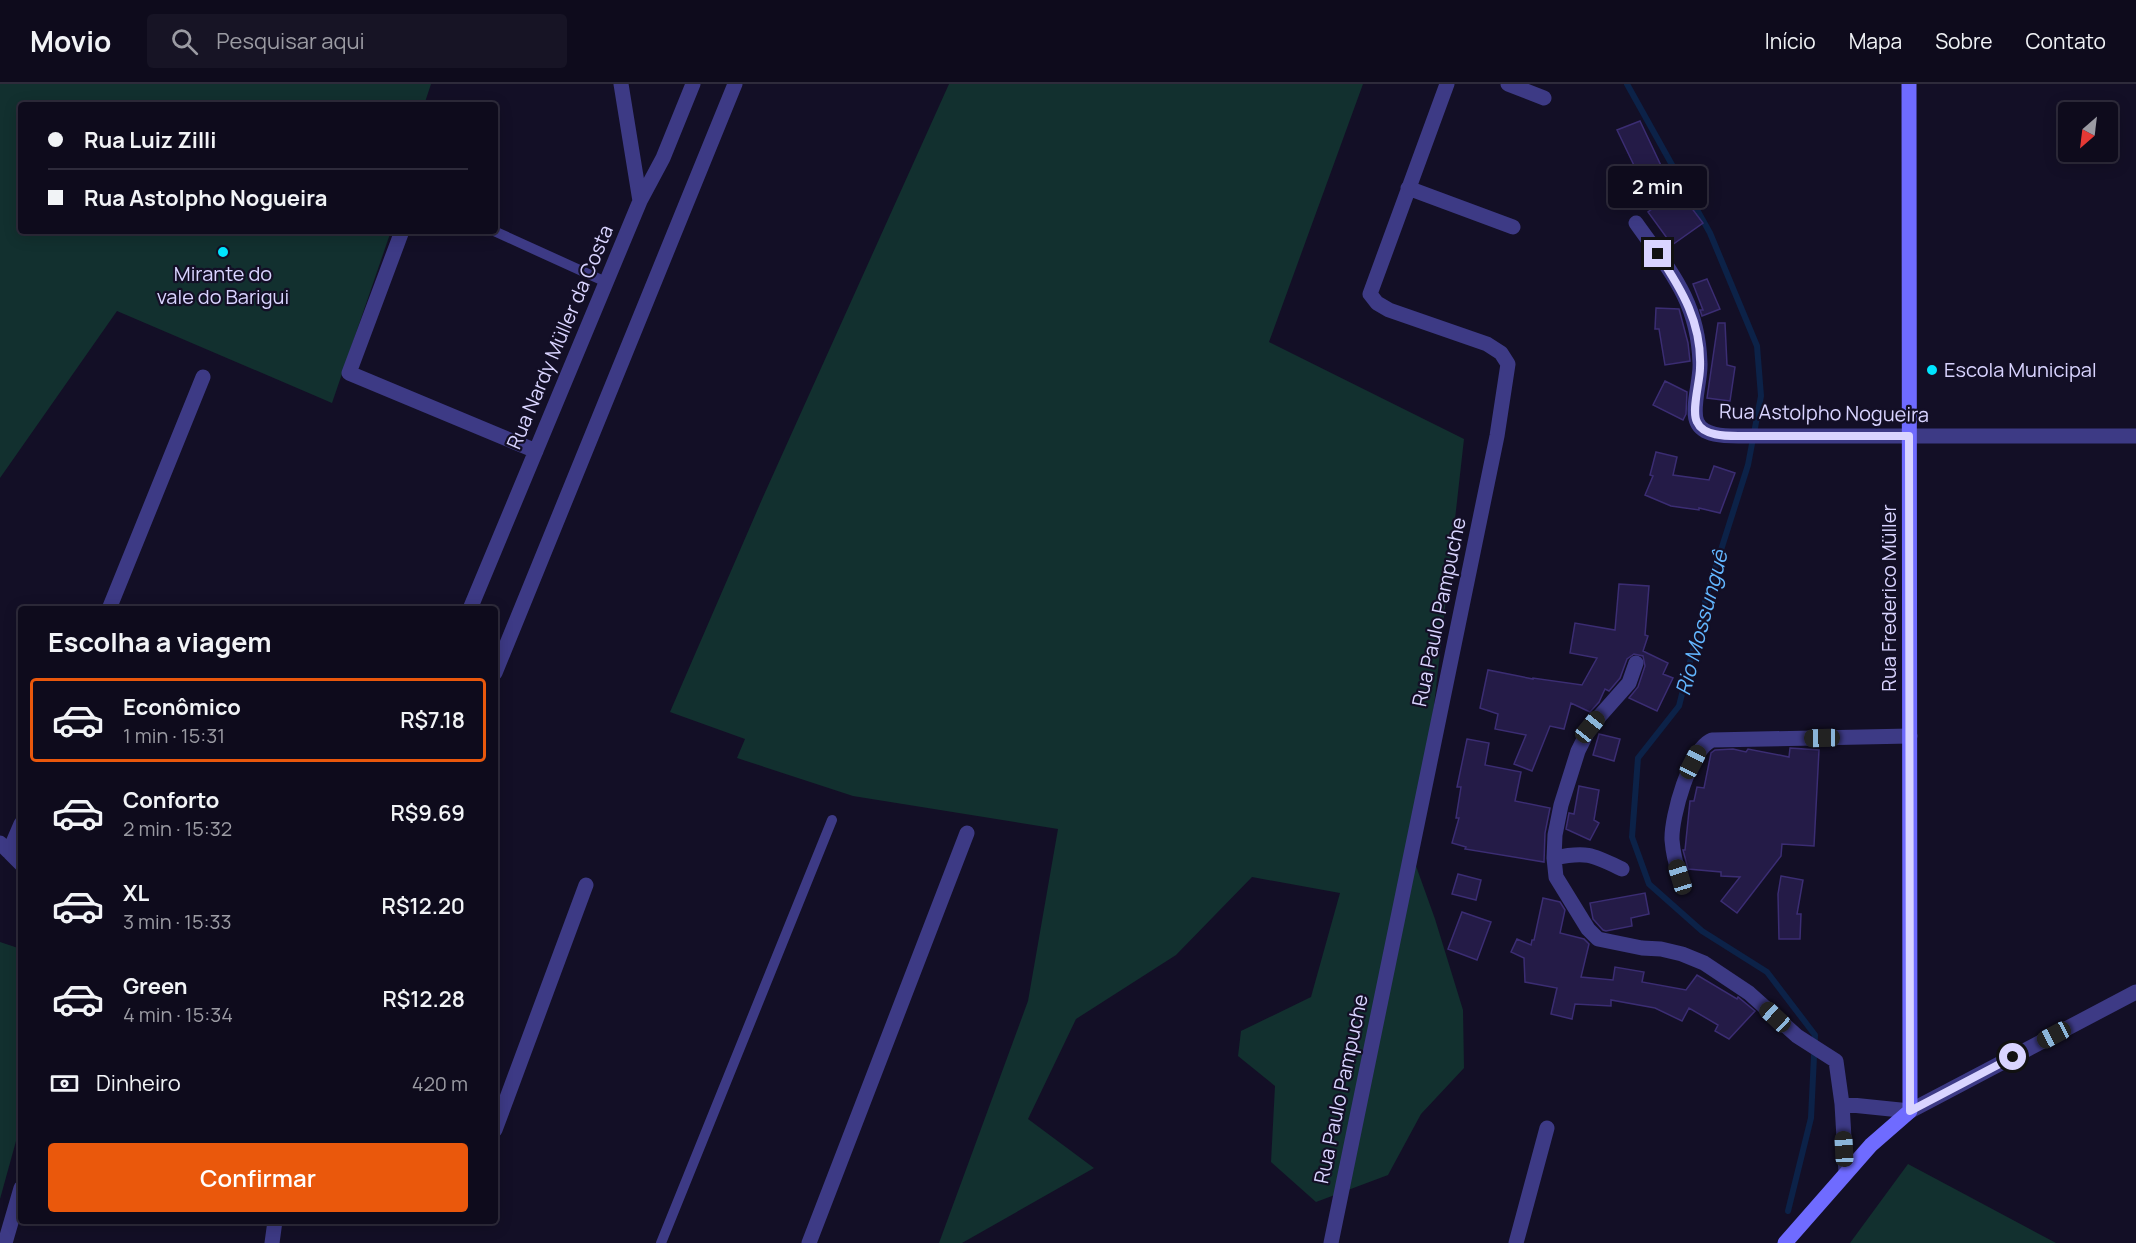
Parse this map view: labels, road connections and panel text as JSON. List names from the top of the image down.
{
  "streets": {
    "street": [
      "Rua Nardy Müller da Costa",
      "Rua Astolpho Nogueira",
      "Rua Frederico Müller",
      "Rua Paulo Pampuche"
    ]
  },
  "crossings": [
    ["Rua Astolpho Nogueira", "Rua Frederico Müller"]
  ],
  "water": ["Rio Mossunguê"],
  "places": ["Mirante do vale do Barigui", "Escola Municipal"],
  "north": "bottom left",
  "page": {
    "header": "Movio",
    "search": "Pesquisar aqui",
    "nav": [
      "Início",
      "Mapa",
      "Sobre",
      "Contato"
    ],
    "banner": ["Rua Luiz Zilli", "Rua Astolpho Nogueira"],
    "bubble": "2 min",
    "heading": "Escolha a viagem",
    "list": [
      {
        "name": "Econômico",
        "note": "1 min · 15:31",
        "value": "R$7.18"
      },
      {
        "name": "Conforto",
        "note": "2 min · 15:32",
        "value": "R$9.69"
      },
      {
        "name": "XL",
        "note": "3 min · 15:33",
        "value": "R$12.20"
      },
      {
        "name": "Green",
        "note": "4 min · 15:34",
        "value": "R$12.28"
      }
    ],
    "pay": ["Dinheiro", "420 m"],
    "buttons": "Confirmar"
  }
}
